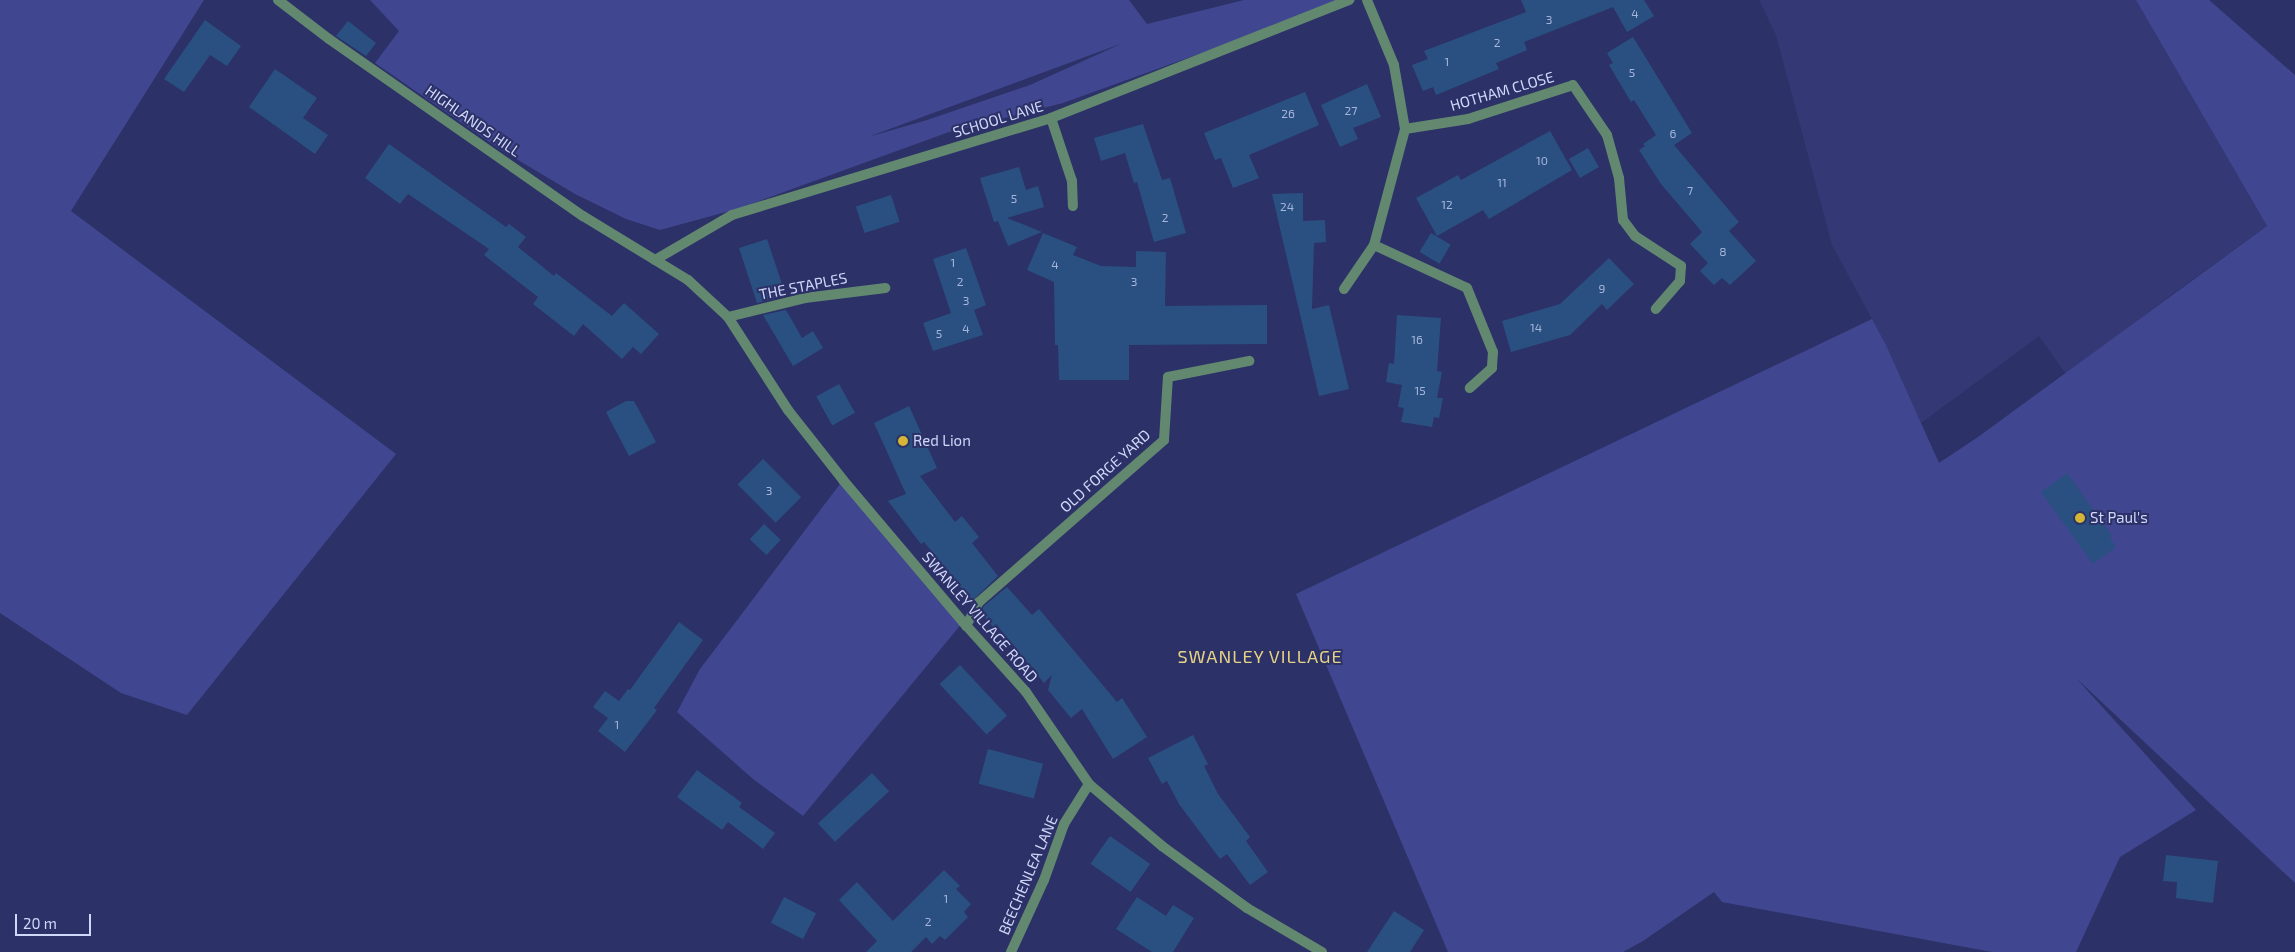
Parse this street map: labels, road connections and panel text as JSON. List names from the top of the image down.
{
  "streets": {
    "street": [
      "HOTHAM CLOSE",
      "SCHOOL LANE",
      "HIGHLANDS HILL",
      "THE STAPLES",
      "OLD FORGE YARD",
      "SWANLEY VILLAGE ROAD",
      "BEECHENLEA LANE"
    ]
  },
  "crossings": [
    ["SCHOOL LANE", "HIGHLANDS HILL"],
    ["SCHOOL LANE", "SWANLEY VILLAGE ROAD"],
    ["HIGHLANDS HILL", "SWANLEY VILLAGE ROAD"],
    ["THE STAPLES", "SWANLEY VILLAGE ROAD"],
    ["OLD FORGE YARD", "SWANLEY VILLAGE ROAD"],
    ["SWANLEY VILLAGE ROAD", "BEECHENLEA LANE"]
  ],
  "districts": ["SWANLEY VILLAGE"],
  "places": ["Red Lion", "St Paul's"],
  "house_numbers": [
    "4",
    "3",
    "2",
    "1",
    "5",
    "27",
    "26",
    "6",
    "10",
    "11",
    "7",
    "5",
    "12",
    "24",
    "2",
    "8",
    "1",
    "4",
    "2",
    "3",
    "9",
    "3",
    "14",
    "4",
    "5",
    "16",
    "15",
    "3",
    "1",
    "1",
    "2"
  ],
  "scale_bar": "20 m"
}
